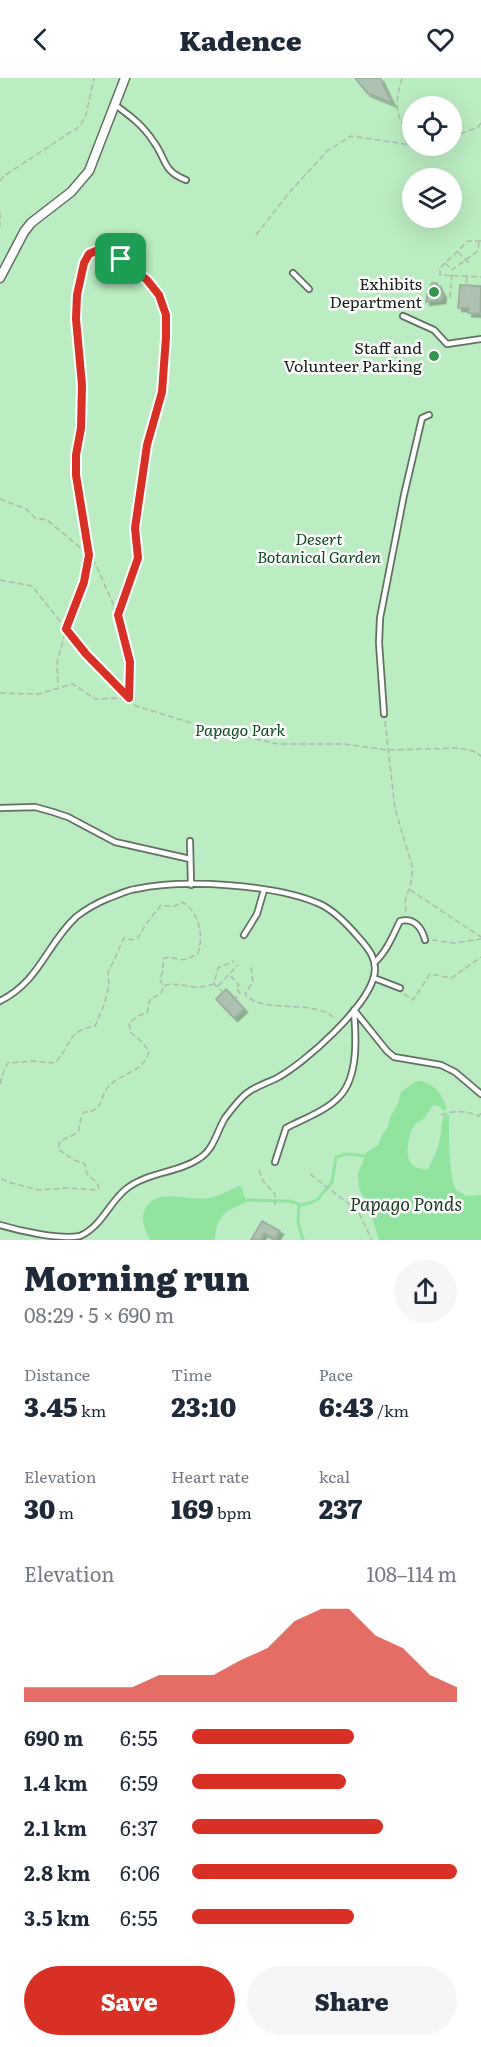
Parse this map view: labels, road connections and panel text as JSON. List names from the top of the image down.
{
  "water": ["Papago Ponds"],
  "parks": ["Desert Botanical Garden", "Papago Park"],
  "places": ["Exhibits Department", "Staff and Volunteer Parking"],
  "page": {
    "header": "Kadence",
    "heading": ["Morning run", "08:29 · 5 × 690 m"],
    "stats": [
      ["Distance", "3.45 km"],
      ["Time", "23:10"],
      ["Pace", "6:43 /km"],
      ["Elevation", "30 m"],
      ["Heart rate", "169 bpm"],
      ["kcal", "237"]
    ],
    "chart": ["Elevation", "108–114 m"],
    "list": [
      {
        "name": "690 m",
        "note": "6:55"
      },
      {
        "name": "1.4 km",
        "note": "6:59"
      },
      {
        "name": "2.1 km",
        "note": "6:37"
      },
      {
        "name": "2.8 km",
        "note": "6:06"
      },
      {
        "name": "3.5 km",
        "note": "6:55"
      }
    ],
    "buttons": ["Save", "Share"]
  }
}
